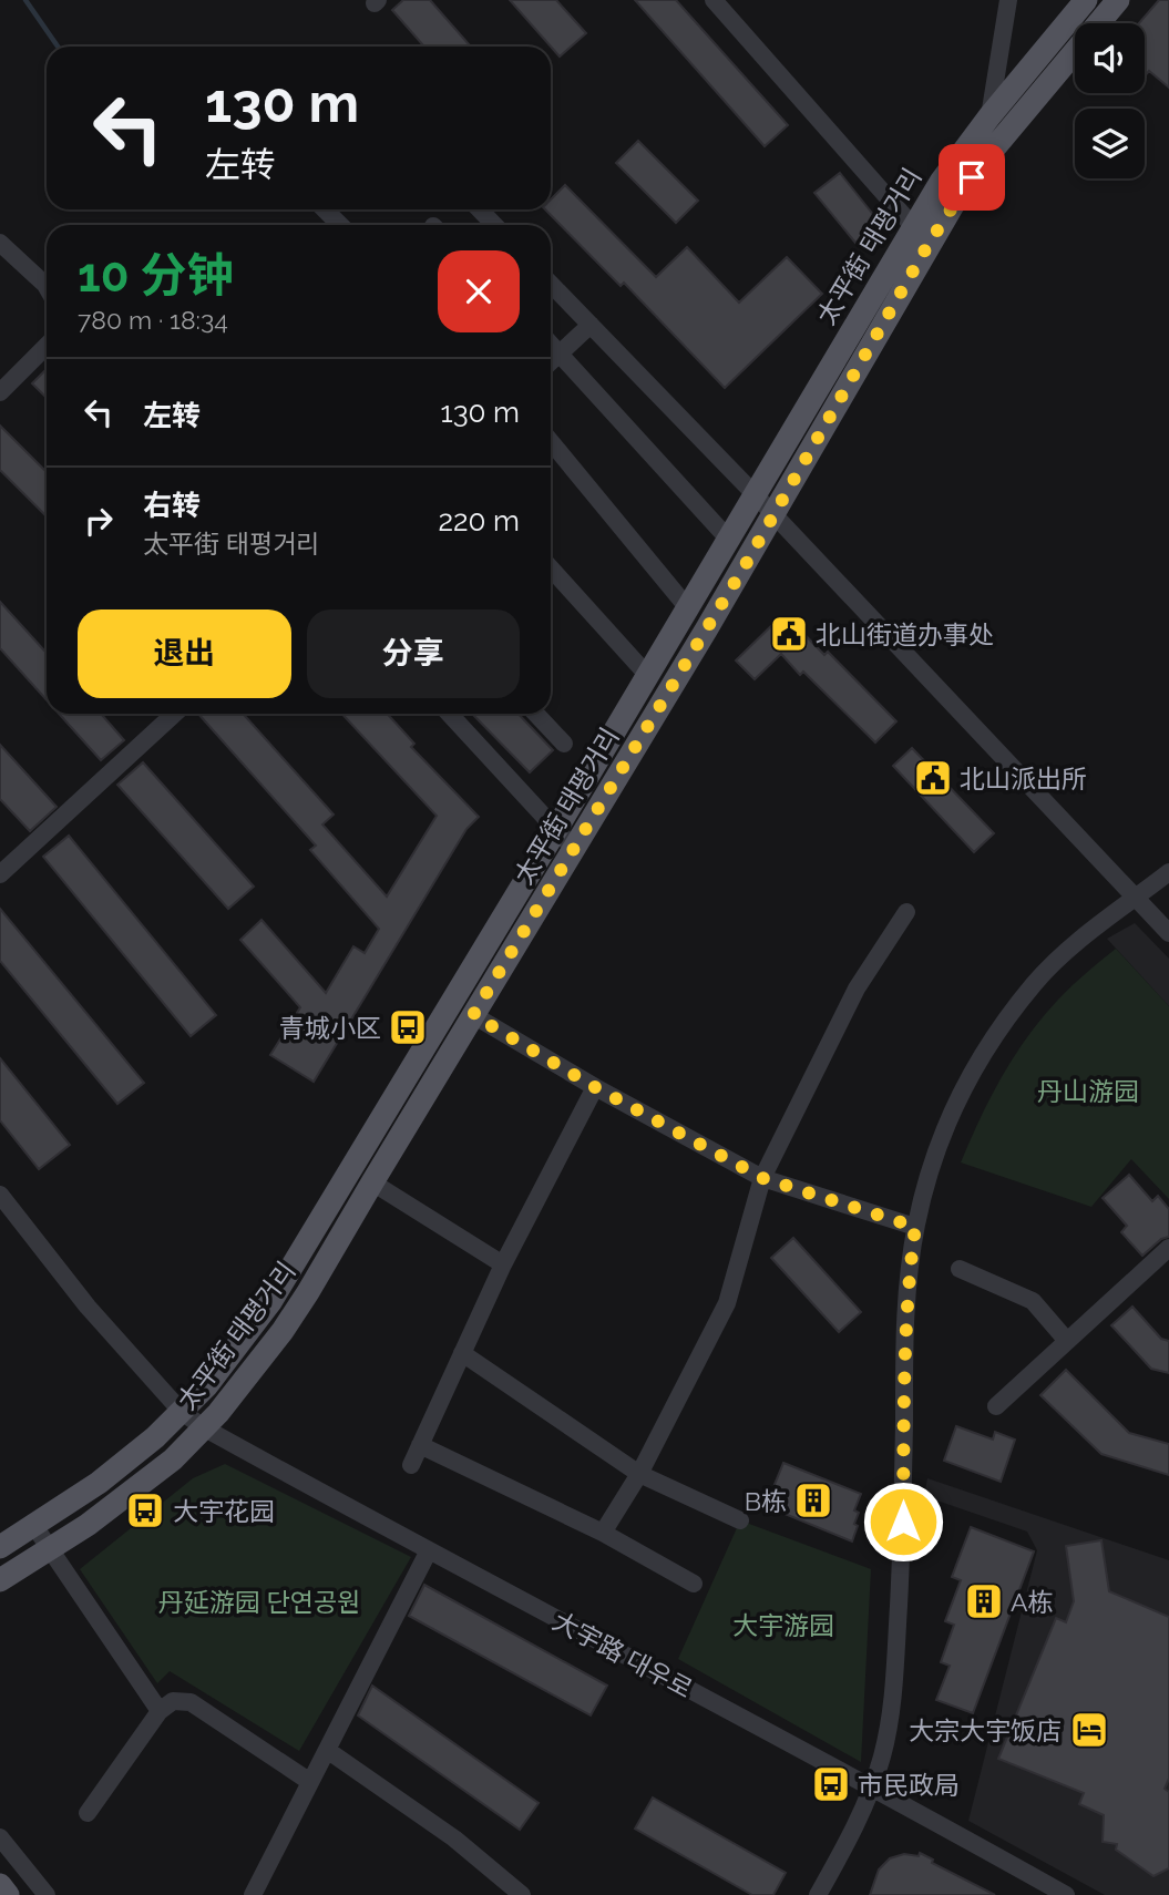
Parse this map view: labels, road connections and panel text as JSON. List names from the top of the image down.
{
  "streets": {
    "main road": ["太平街 태평거리"],
    "street": ["大宇路 대우로"]
  },
  "crossings": [
    ["太平街 태평거리", "大宇路 대우로"]
  ],
  "parks": ["丹山游园", "丹延游园 단연공원", "大宇游园"],
  "places": {
    "public building": ["北山街道办事处", "北山派出所"],
    "bus stop": ["青城小区", "大宇花园", "市民政局"],
    "building": ["B栋", "A栋"],
    "hotel": ["大宗大宇饭店"]
  },
  "page": {
    "turn": ["130 m", "左转"],
    "heading": ["10 分钟", "780 m · 18:34"],
    "list": [
      {
        "name": "左转",
        "value": "130 m"
      },
      {
        "name": "右转",
        "note": "太平街 태평거리",
        "value": "220 m"
      }
    ],
    "buttons": ["退出", "分享"]
  }
}
